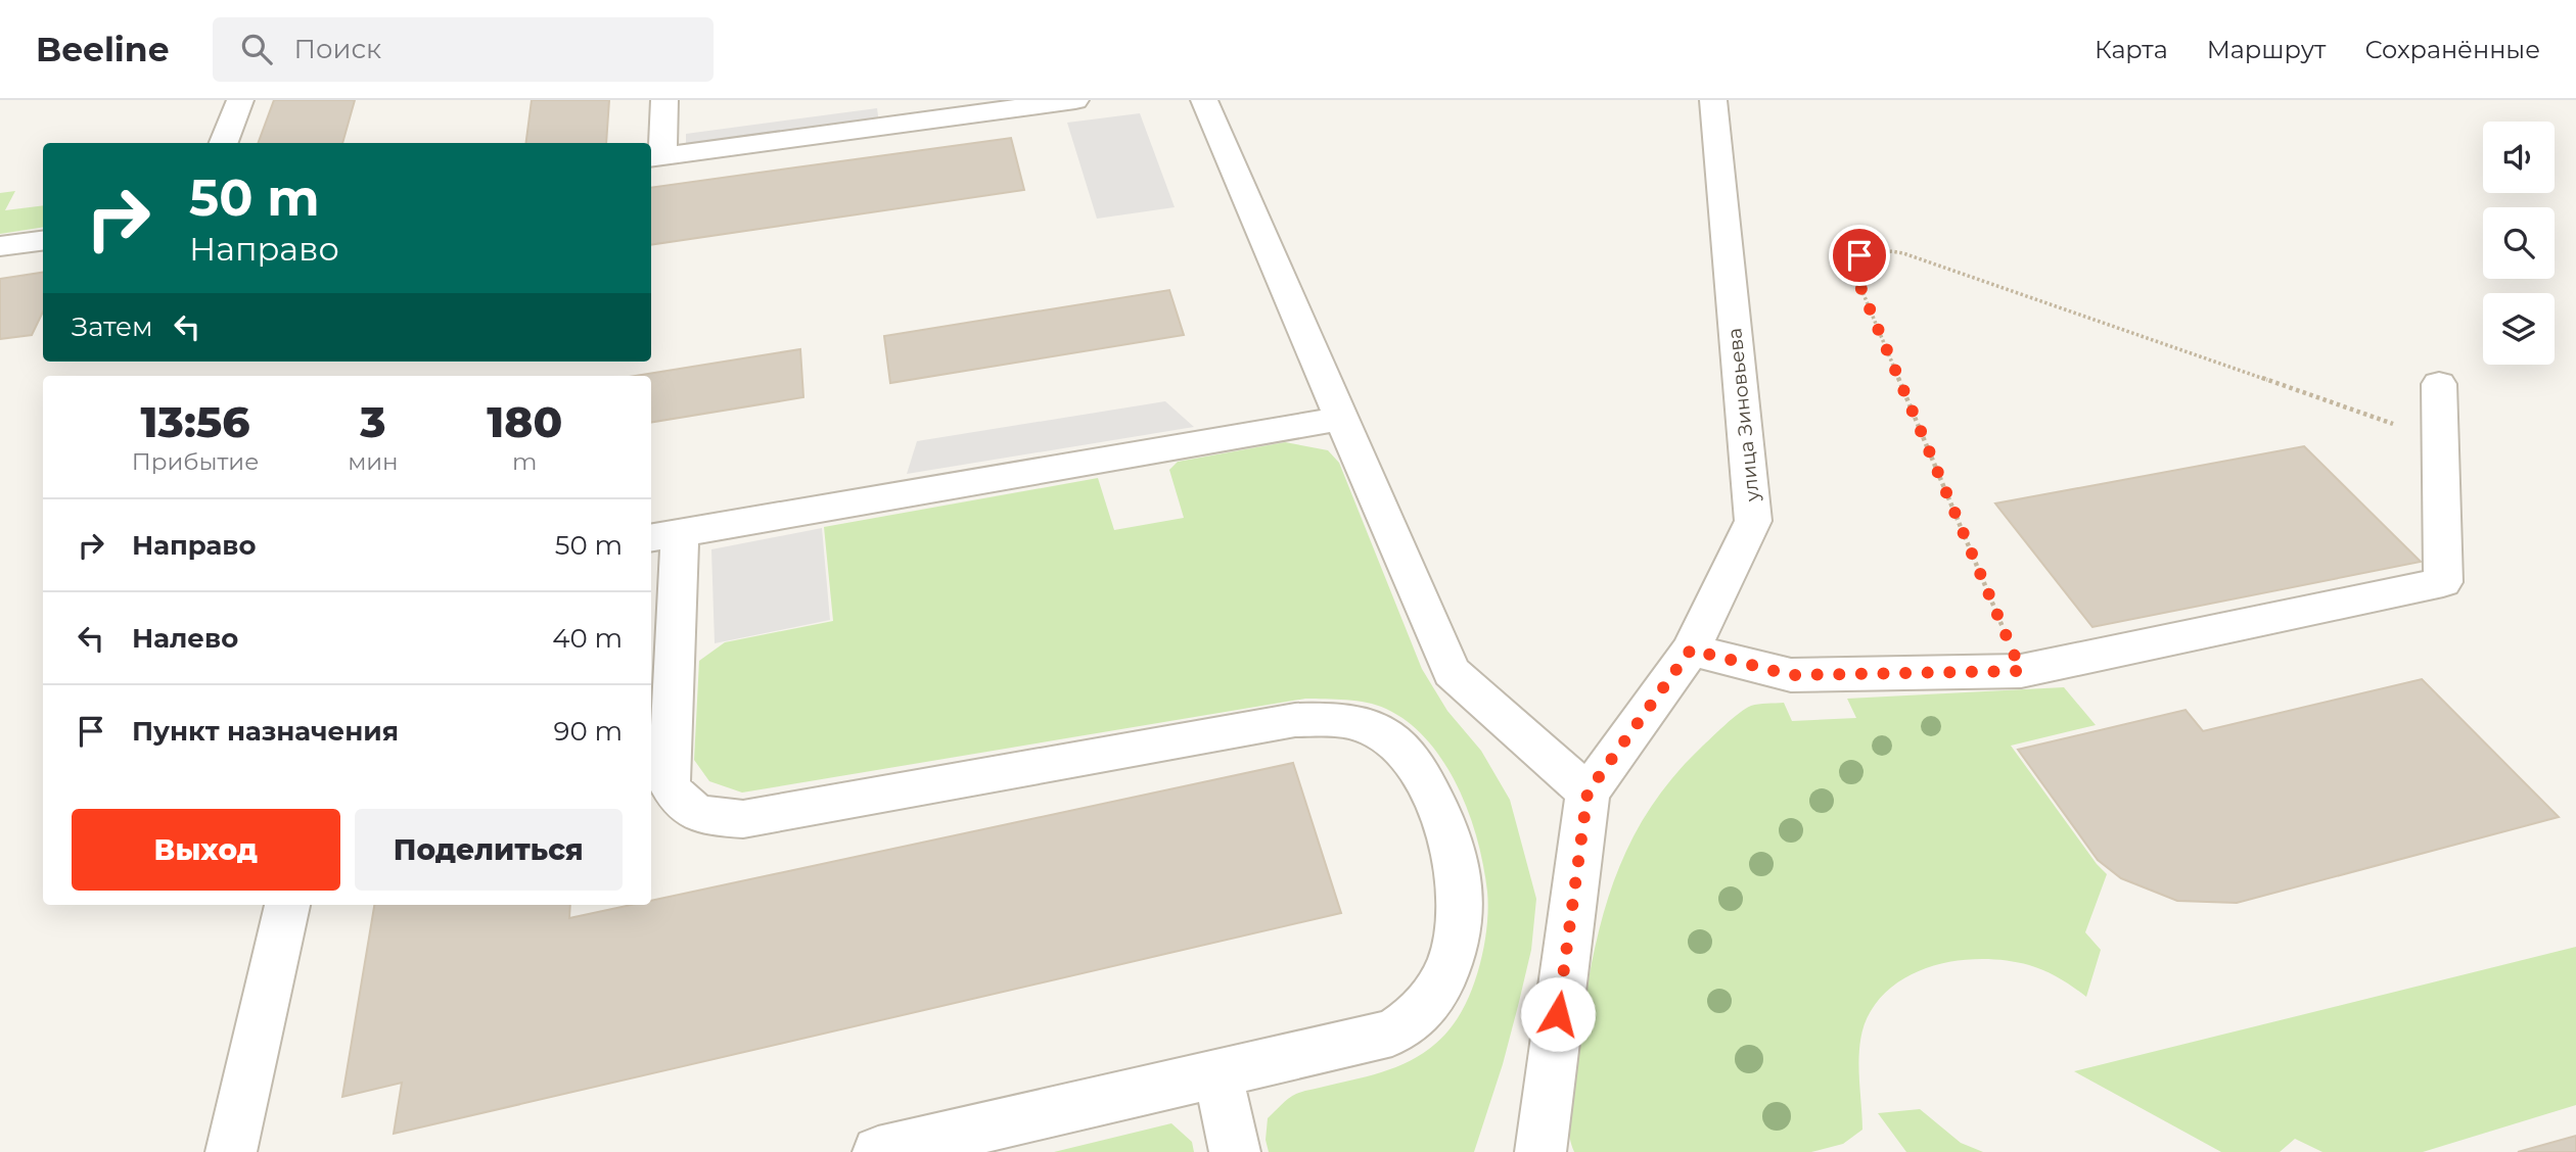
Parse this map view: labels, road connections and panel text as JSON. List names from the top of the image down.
{
  "streets": {
    "street": ["улица Зиновьева"]
  },
  "page": {
    "header": "Beeline",
    "search": "Поиск",
    "nav": ["Карта", "Маршрут", "Сохранённые"],
    "turn": ["50 m", "Направо"],
    "then": "Затем",
    "eta": [
      "13:56",
      "Прибытие",
      "3",
      "мин",
      "180",
      "m"
    ],
    "list": [
      {
        "name": "Направо",
        "value": "50 m"
      },
      {
        "name": "Налево",
        "value": "40 m"
      },
      {
        "name": "Пункт назначения",
        "value": "90 m"
      }
    ],
    "buttons": ["Выход", "Поделиться"]
  }
}
